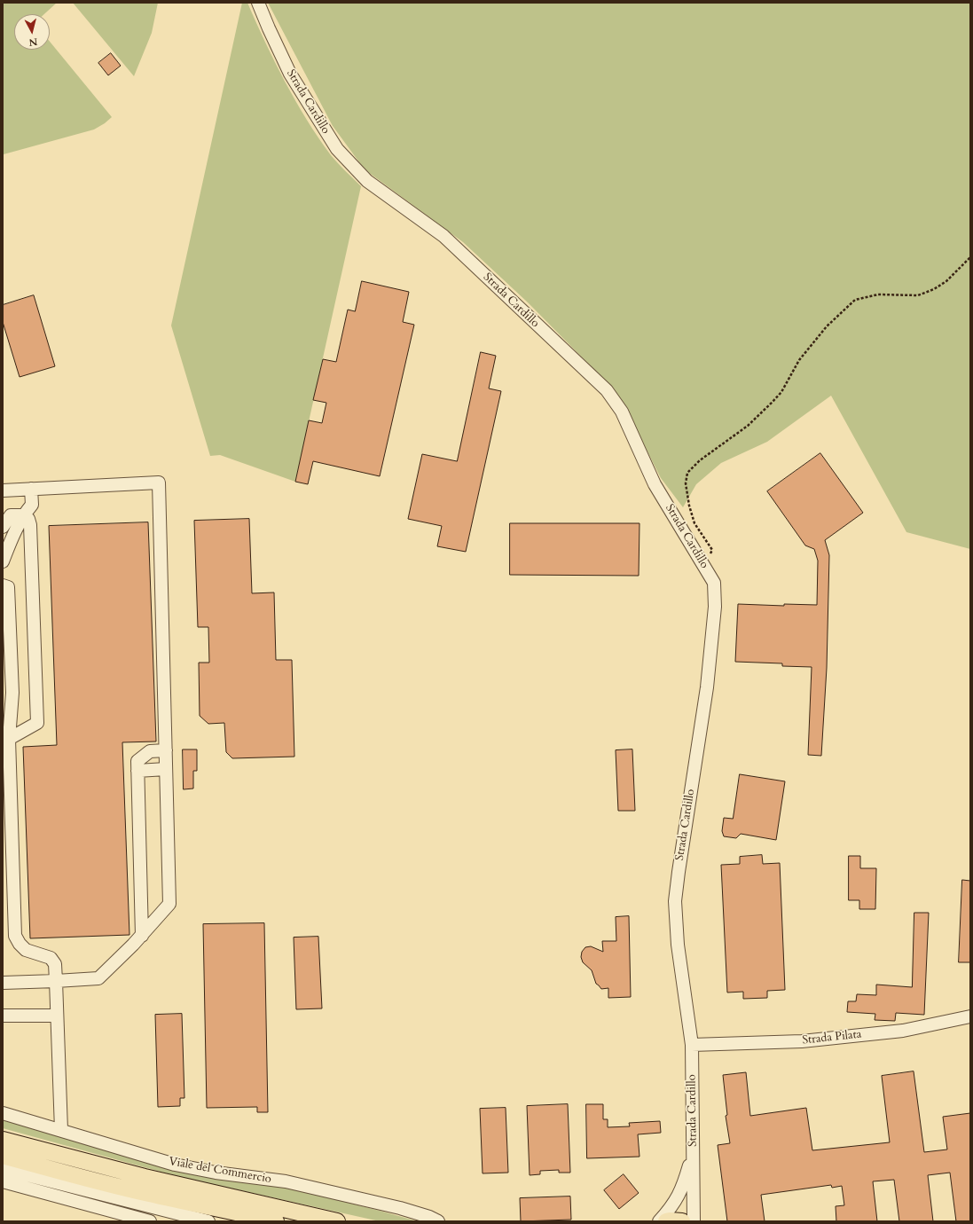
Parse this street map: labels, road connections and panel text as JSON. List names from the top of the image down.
{
  "streets": {
    "street": ["Strada Cardillo", "Strada Pilata", "Viale del Commercio"]
  },
  "crossings": [
    ["Strada Cardillo", "Strada Pilata"]
  ],
  "north": "bottom"
}
